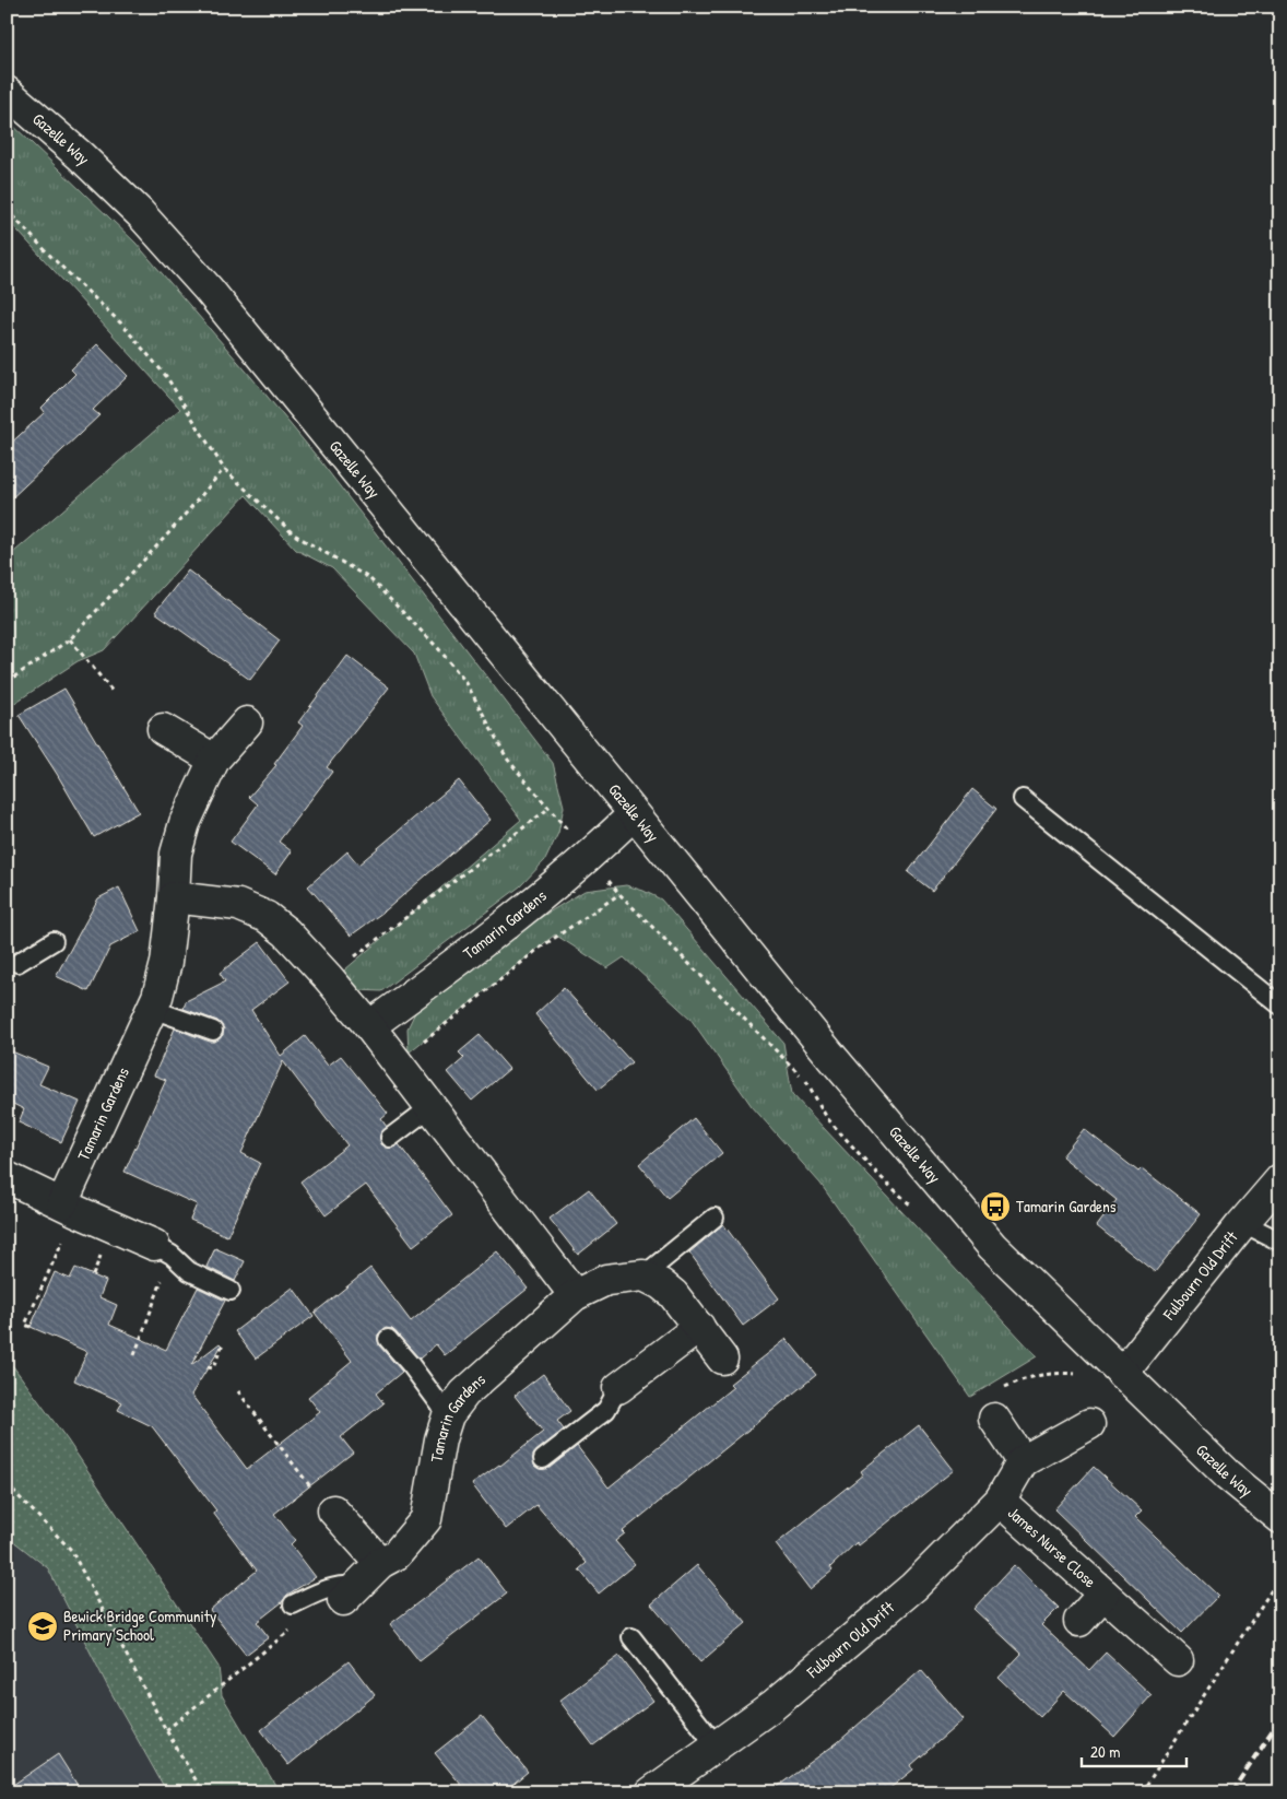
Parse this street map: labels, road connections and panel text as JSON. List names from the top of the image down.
{
  "streets": {
    "street": [
      "Gazelle Way",
      "Tamarin Gardens",
      "Fulbourn Old Drift",
      "James Nurse Close"
    ]
  },
  "crossings": [
    ["Gazelle Way", "Tamarin Gardens"],
    ["Gazelle Way", "Fulbourn Old Drift"],
    ["Fulbourn Old Drift", "James Nurse Close"]
  ],
  "places": {
    "bus stop": ["Tamarin Gardens"],
    "school or university": ["Bewick Bridge Community Primary School"]
  },
  "scale_bar": "20 m"
}
